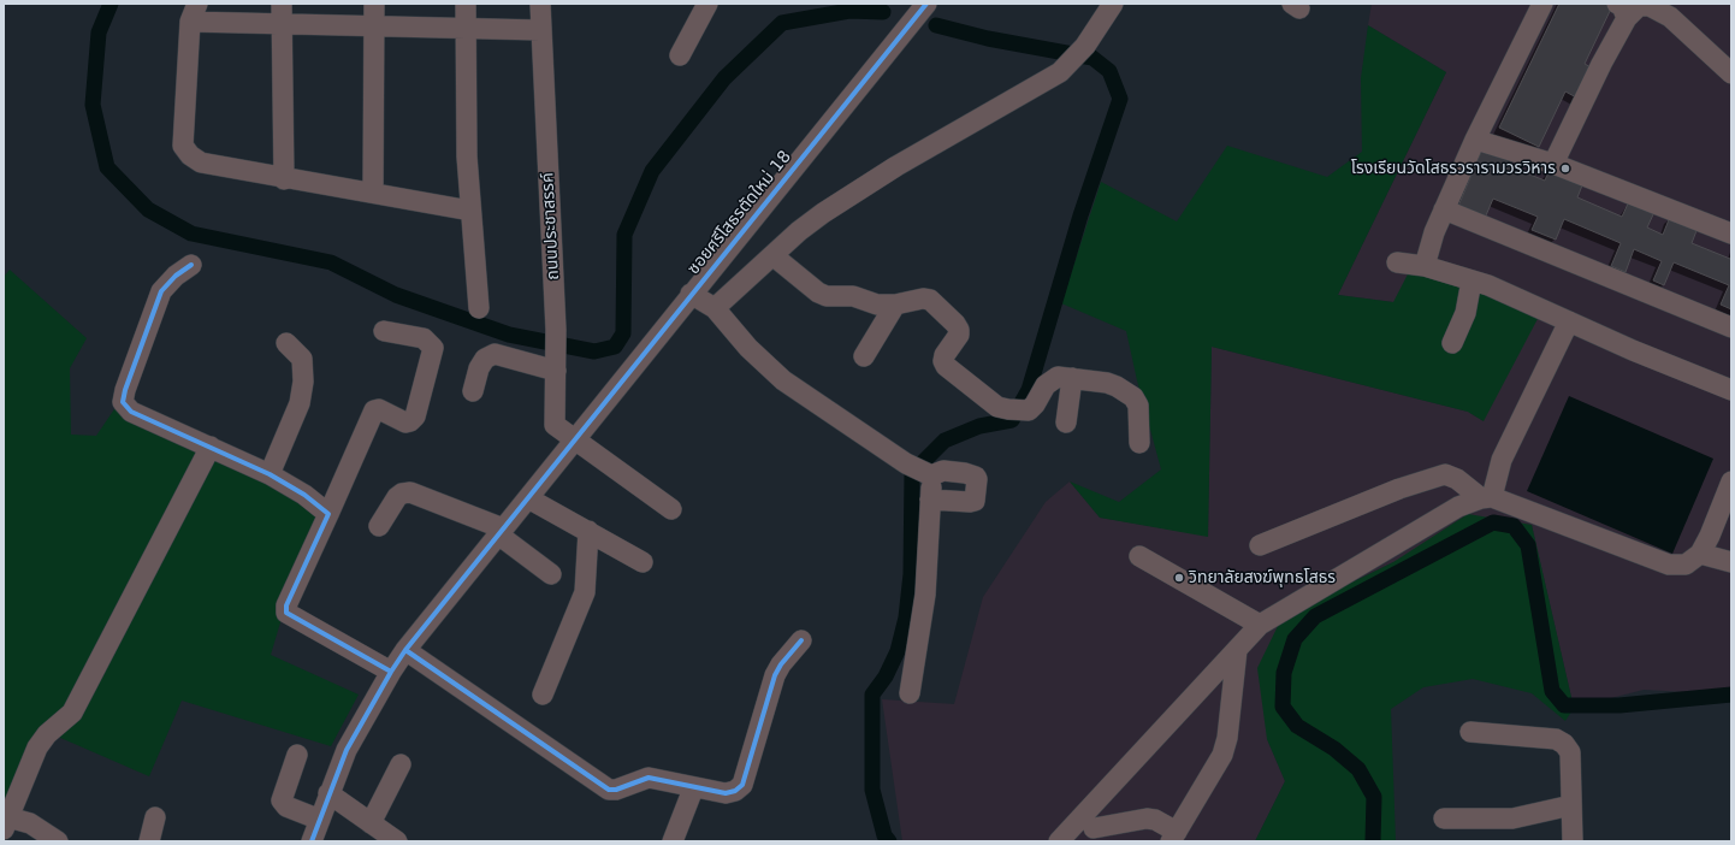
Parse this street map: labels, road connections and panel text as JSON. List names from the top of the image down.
{
  "streets": {
    "street": ["ซอยศรีโสธรตัดใหม่ 18", "ถนนประชาสรรค์"]
  },
  "crossings": [
    ["ซอยศรีโสธรตัดใหม่ 18", "ถนนประชาสรรค์"]
  ],
  "places": ["โรงเรียนวัดโสธรวรารามวรวิหาร", "วิทยาลัยสงฆ์พุทธโสธร"]
}
